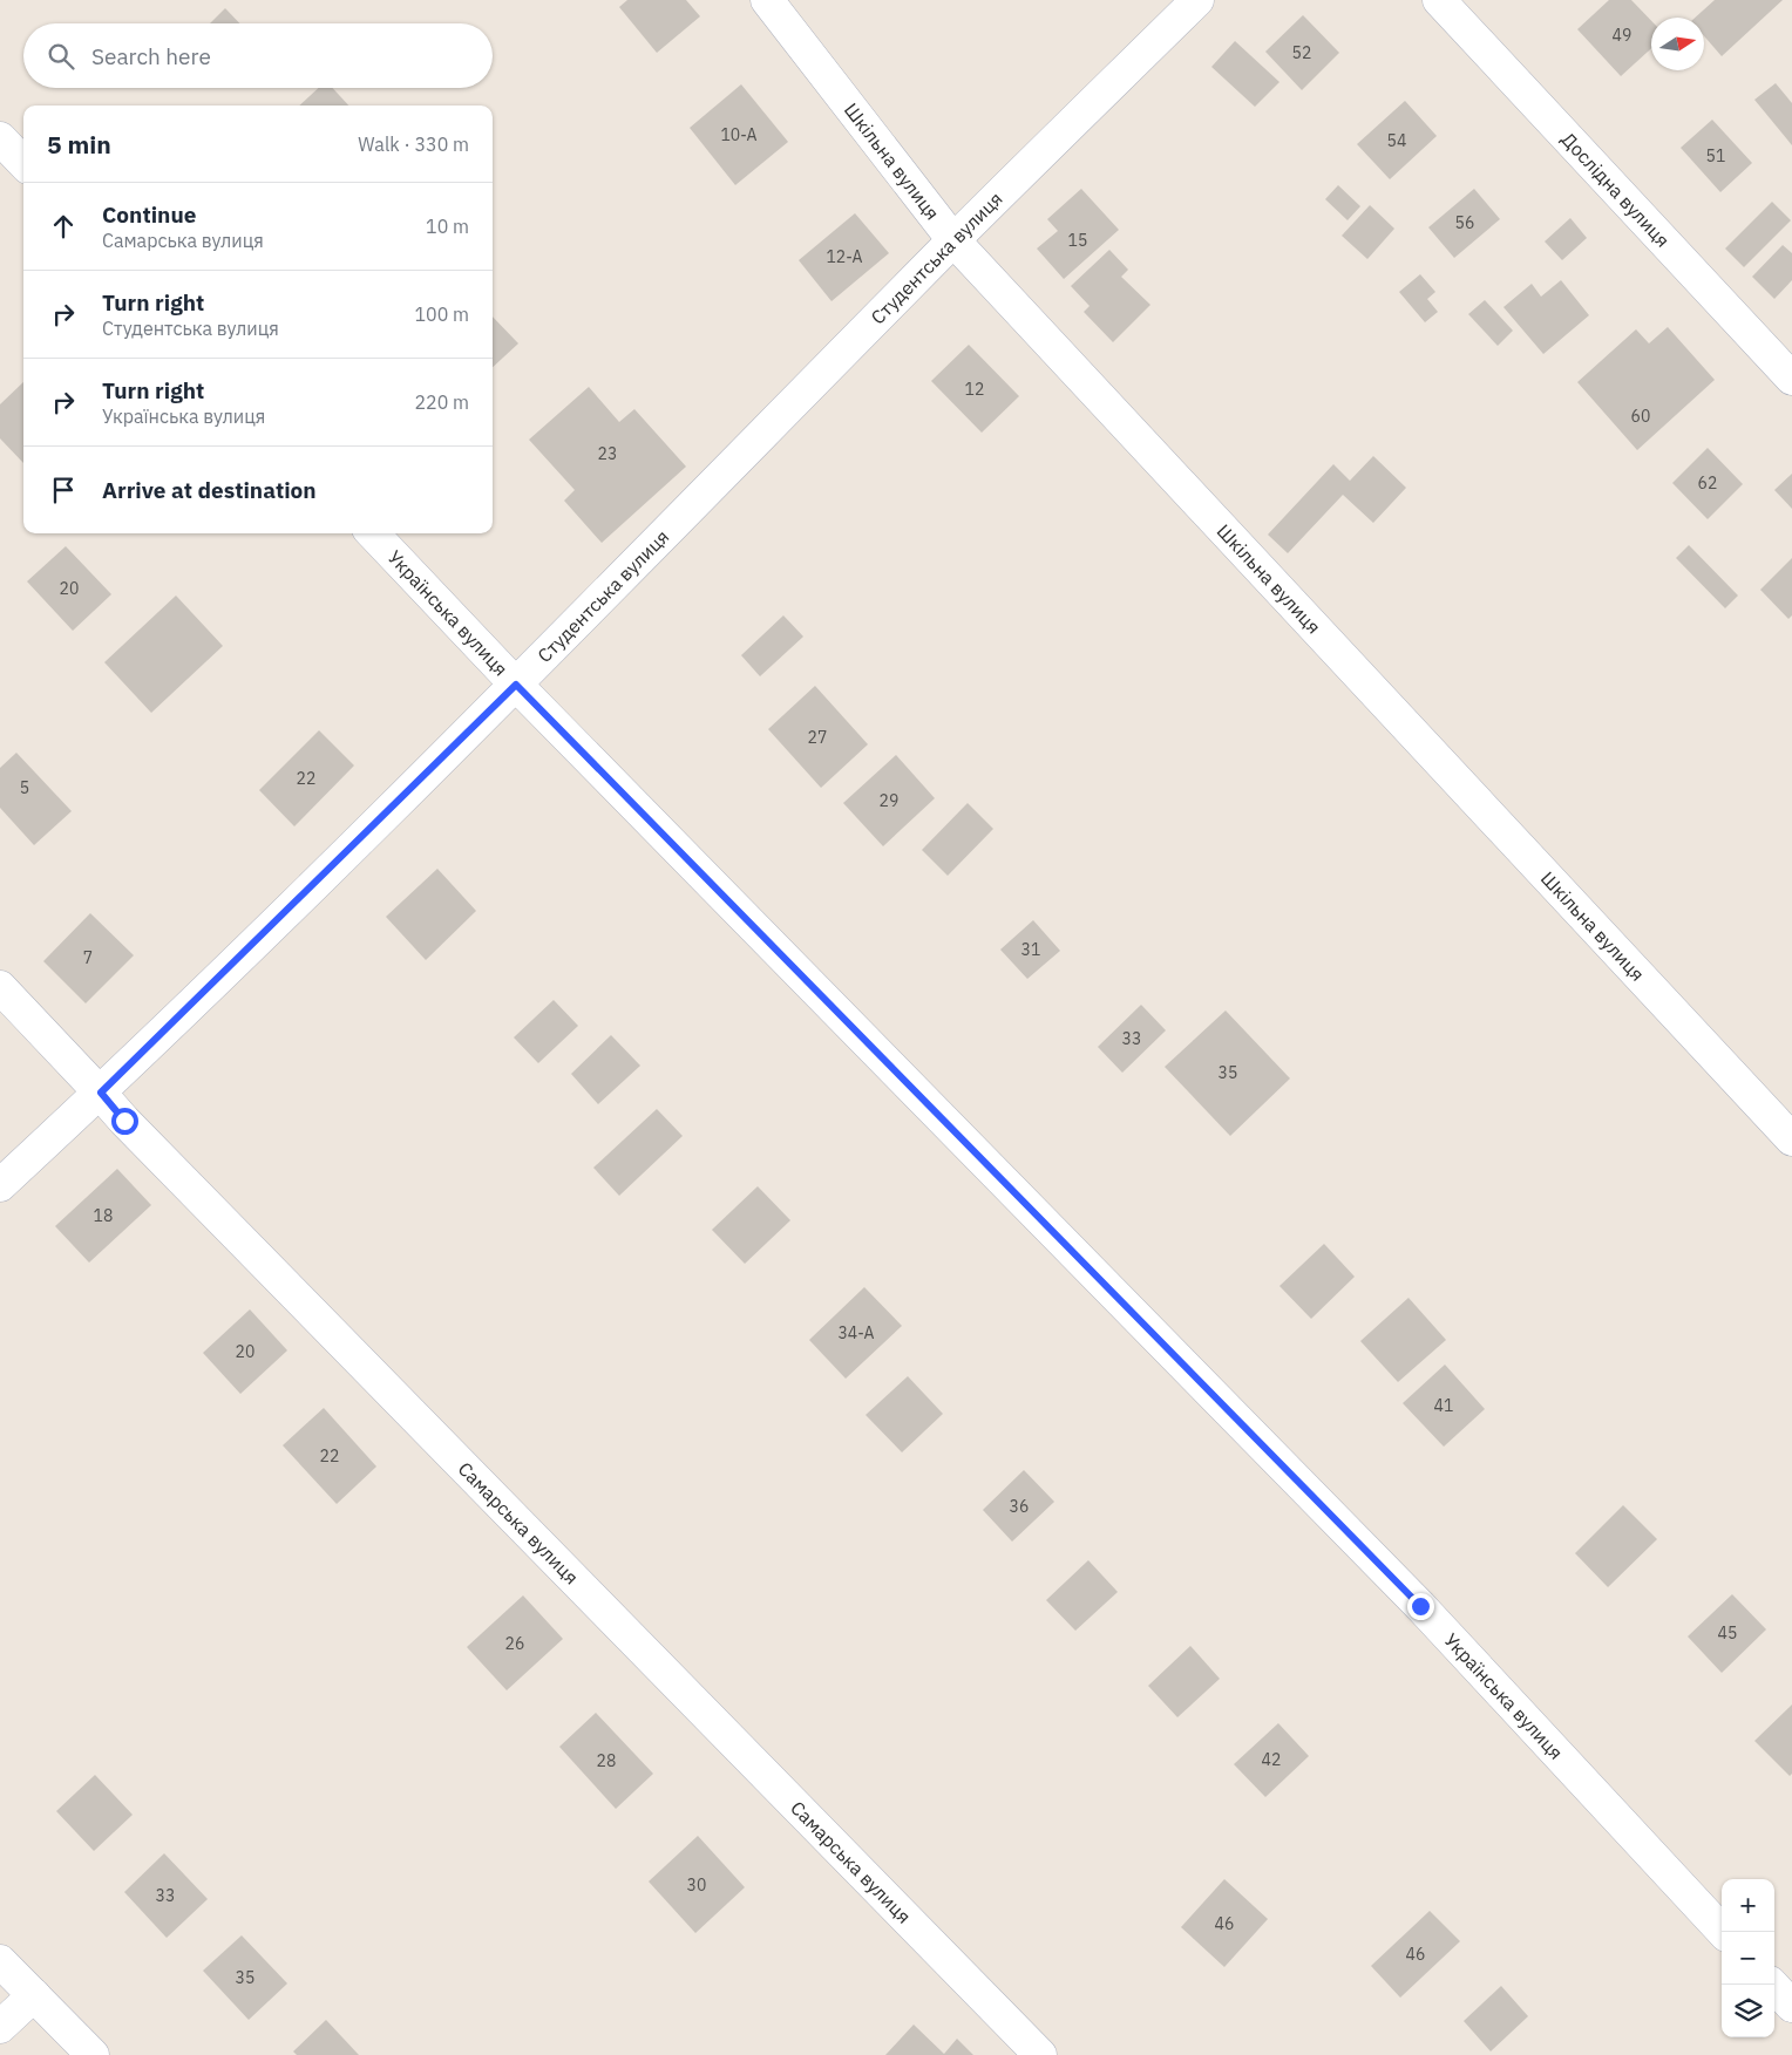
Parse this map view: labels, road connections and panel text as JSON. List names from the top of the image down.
{
  "streets": {
    "street": [
      "Шкільна вулиця",
      "Дослідна вулиця",
      "Студентська вулиця",
      "Українська вулиця",
      "Самарська вулиця"
    ]
  },
  "crossings": [
    ["Шкільна вулиця", "Студентська вулиця"],
    ["Студентська вулиця", "Українська вулиця"],
    ["Студентська вулиця", "Самарська вулиця"]
  ],
  "house_numbers": [
    "49",
    "52",
    "10-А",
    "54",
    "51",
    "56",
    "15",
    "12-А",
    "12",
    "60",
    "23",
    "62",
    "20",
    "27",
    "22",
    "5",
    "29",
    "31",
    "7",
    "33",
    "35",
    "18",
    "34-А",
    "20",
    "41",
    "22",
    "36",
    "45",
    "26",
    "42",
    "28",
    "30",
    "33",
    "46",
    "46",
    "35"
  ],
  "north": "right",
  "page": {
    "search": "Search here",
    "heading": ["5 min", "Walk · 330 m"],
    "list": [
      ["Continue", "Самарська вулиця", "10 m"],
      ["Turn right", "Студентська вулиця", "100 m"],
      ["Turn right", "Українська вулиця", "220 m"],
      "Arrive at destination"
    ],
    "map_buttons": ["+", "−"]
  }
}
